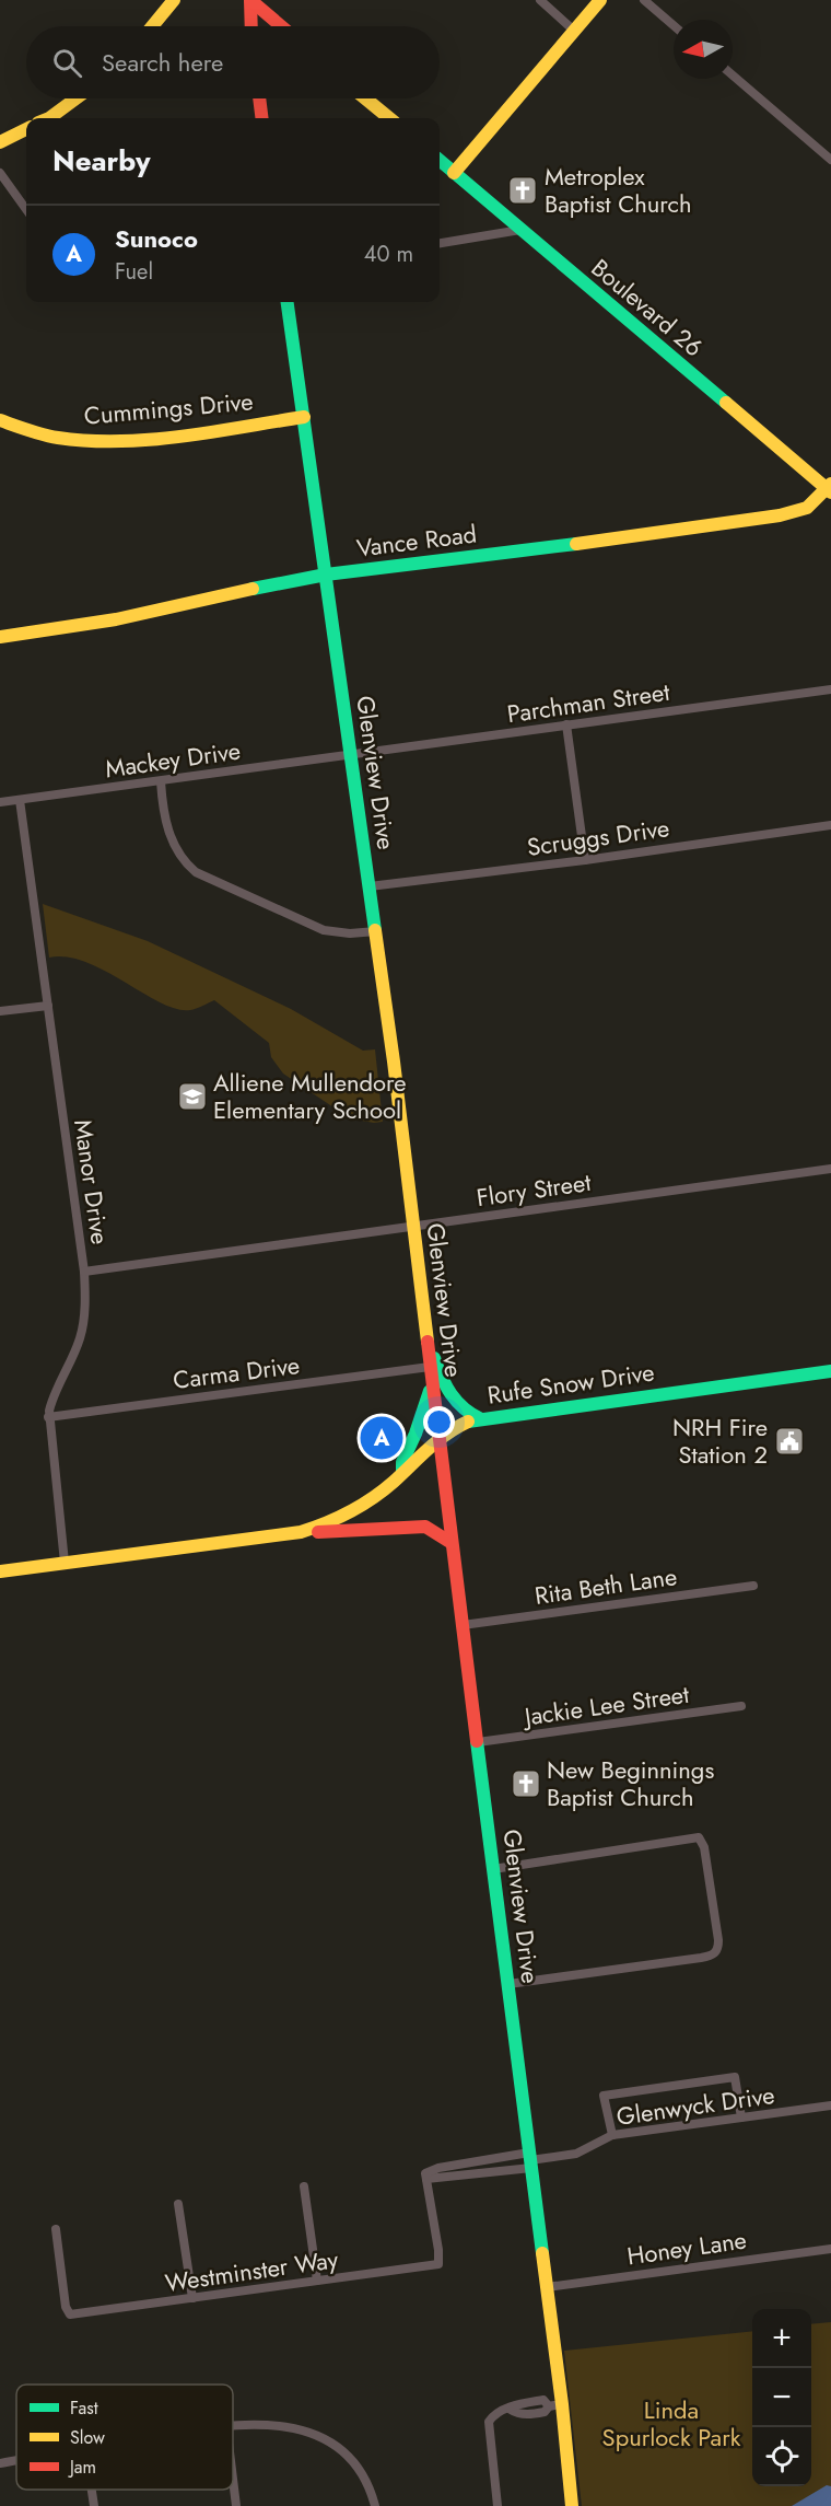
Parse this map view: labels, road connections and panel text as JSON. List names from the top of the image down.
{
  "streets": {
    "main road": [
      "Boulevard 26",
      "Cummings Drive",
      "Vance Road",
      "Glenview Drive",
      "Rufe Snow Drive"
    ],
    "street": [
      "Parchman Street",
      "Mackey Drive",
      "Scruggs Drive",
      "Manor Drive",
      "Flory Street",
      "Carma Drive",
      "Rita Beth Lane",
      "Jackie Lee Street",
      "Glenwyck Drive",
      "Honey Lane",
      "Westminster Way"
    ]
  },
  "crossings": [
    ["Boulevard 26", "Vance Road"],
    ["Cummings Drive", "Glenview Drive"],
    ["Vance Road", "Glenview Drive"],
    ["Parchman Street", "Mackey Drive"],
    ["Parchman Street", "Glenview Drive"],
    ["Mackey Drive", "Glenview Drive"],
    ["Mackey Drive", "Manor Drive"],
    ["Glenview Drive", "Scruggs Drive"],
    ["Glenview Drive", "Flory Street"],
    ["Glenview Drive", "Carma Drive"],
    ["Glenview Drive", "Rufe Snow Drive"],
    ["Glenview Drive", "Rita Beth Lane"],
    ["Glenview Drive", "Jackie Lee Street"],
    ["Glenview Drive", "Glenwyck Drive"],
    ["Glenview Drive", "Honey Lane"],
    ["Manor Drive", "Flory Street"],
    ["Manor Drive", "Carma Drive"],
    ["Manor Drive", "Rufe Snow Drive"],
    ["Glenwyck Drive", "Westminster Way"]
  ],
  "parks": ["Linda Spurlock Park"],
  "places": {
    "church": ["Metroplex Baptist Church", "New Beginnings Baptist Church"],
    "school or university": ["Alliene Mullendore Elementary School"],
    "public building": ["NRH Fire Station 2"]
  },
  "legend": ["Fast", "Slow", "Jam"],
  "north": "left",
  "page": {
    "search": "Search here",
    "heading": "Nearby",
    "list": [
      {
        "mark": "A",
        "name": "Sunoco",
        "note": "Fuel",
        "value": "40 m"
      }
    ],
    "pins": "A",
    "map_buttons": ["+", "−"]
  }
}
